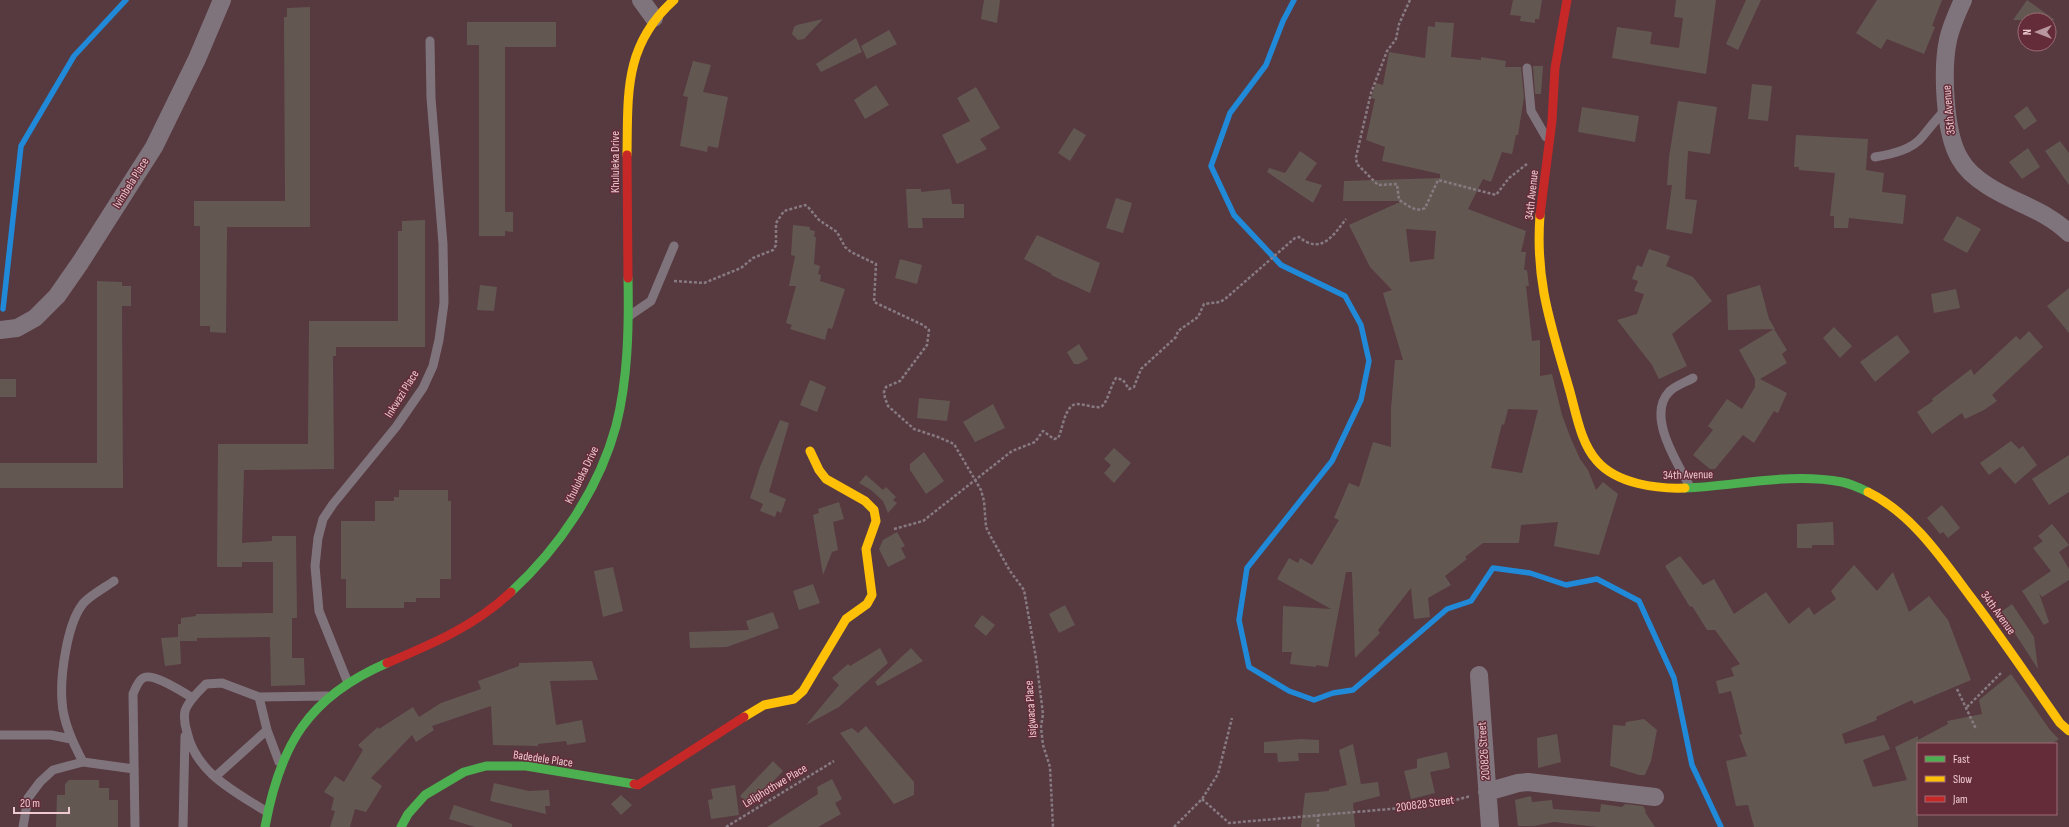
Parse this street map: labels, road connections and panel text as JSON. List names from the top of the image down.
{
  "streets": {
    "street": [
      "35th Avenue",
      "Khululeka Drive",
      "Ivimbela Place",
      "34th Avenue",
      "200826 Street",
      "Badedele Place"
    ],
    "lane": ["Inkwazi Place"],
    "path": ["Isigwaca Place", "Leliphothwe Place", "200828 Street"]
  },
  "crossings": [
    ["Khululeka Drive", "Inkwazi Place"],
    ["200826 Street", "200828 Street"]
  ],
  "legend": ["Fast", "Slow", "Jam"],
  "scale_bar": "20 m",
  "north": "left"
}
